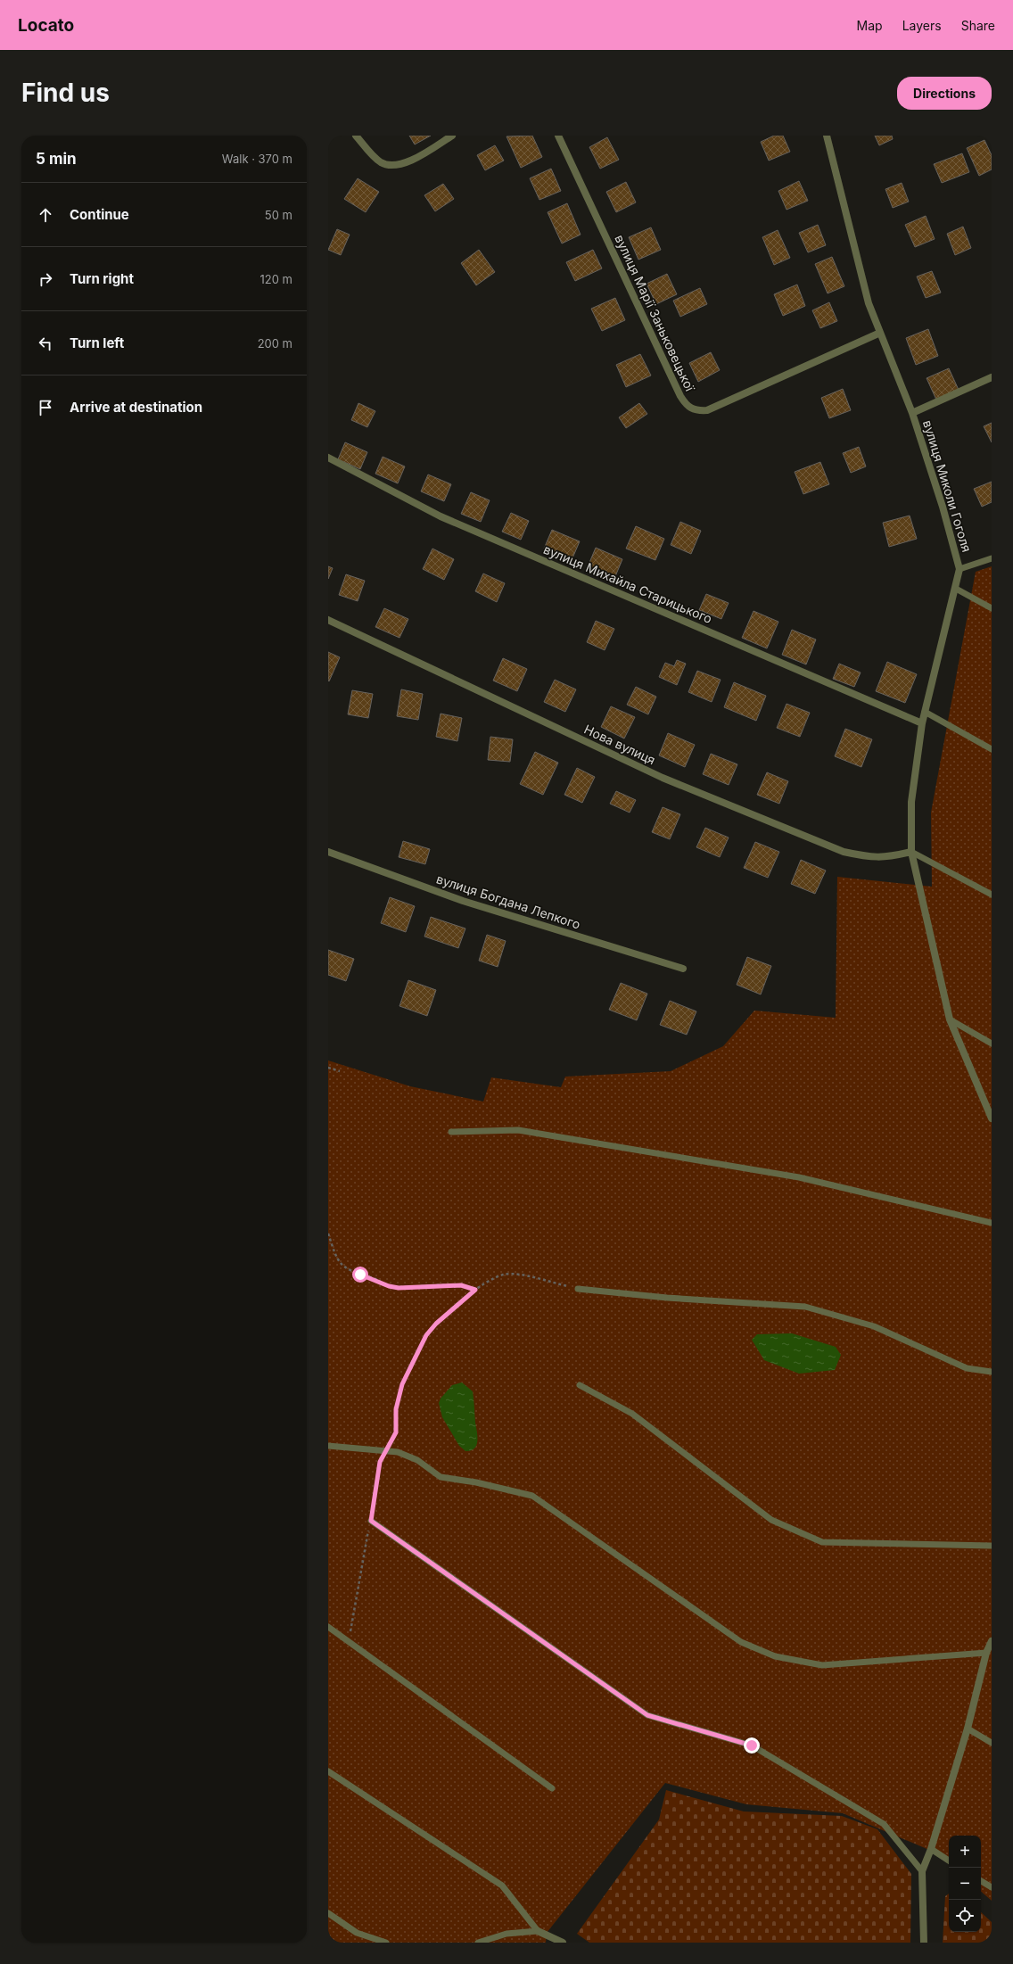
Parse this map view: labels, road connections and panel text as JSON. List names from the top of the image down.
{
  "streets": {
    "street": [
      "вулиця Марії Заньковецької",
      "вулиця Миколи Гоголя",
      "вулиця Михайла Старицького",
      "Нова вулиця",
      "вулиця Богдана Лепкого"
    ]
  },
  "crossings": [
    ["вулиця Марії Заньковецької", "вулиця Миколи Гоголя"],
    ["вулиця Миколи Гоголя", "вулиця Михайла Старицького"],
    ["вулиця Миколи Гоголя", "Нова вулиця"]
  ],
  "page": {
    "header": "Locato",
    "nav": ["Map", "Layers", "Share"],
    "buttons": "Directions",
    "title": "Find us",
    "heading": ["5 min", "Walk · 370 m"],
    "list": [
      ["Continue", "50 m"],
      ["Turn right", "120 m"],
      ["Turn left", "200 m"],
      "Arrive at destination"
    ],
    "map_buttons": ["+", "−"]
  }
}
